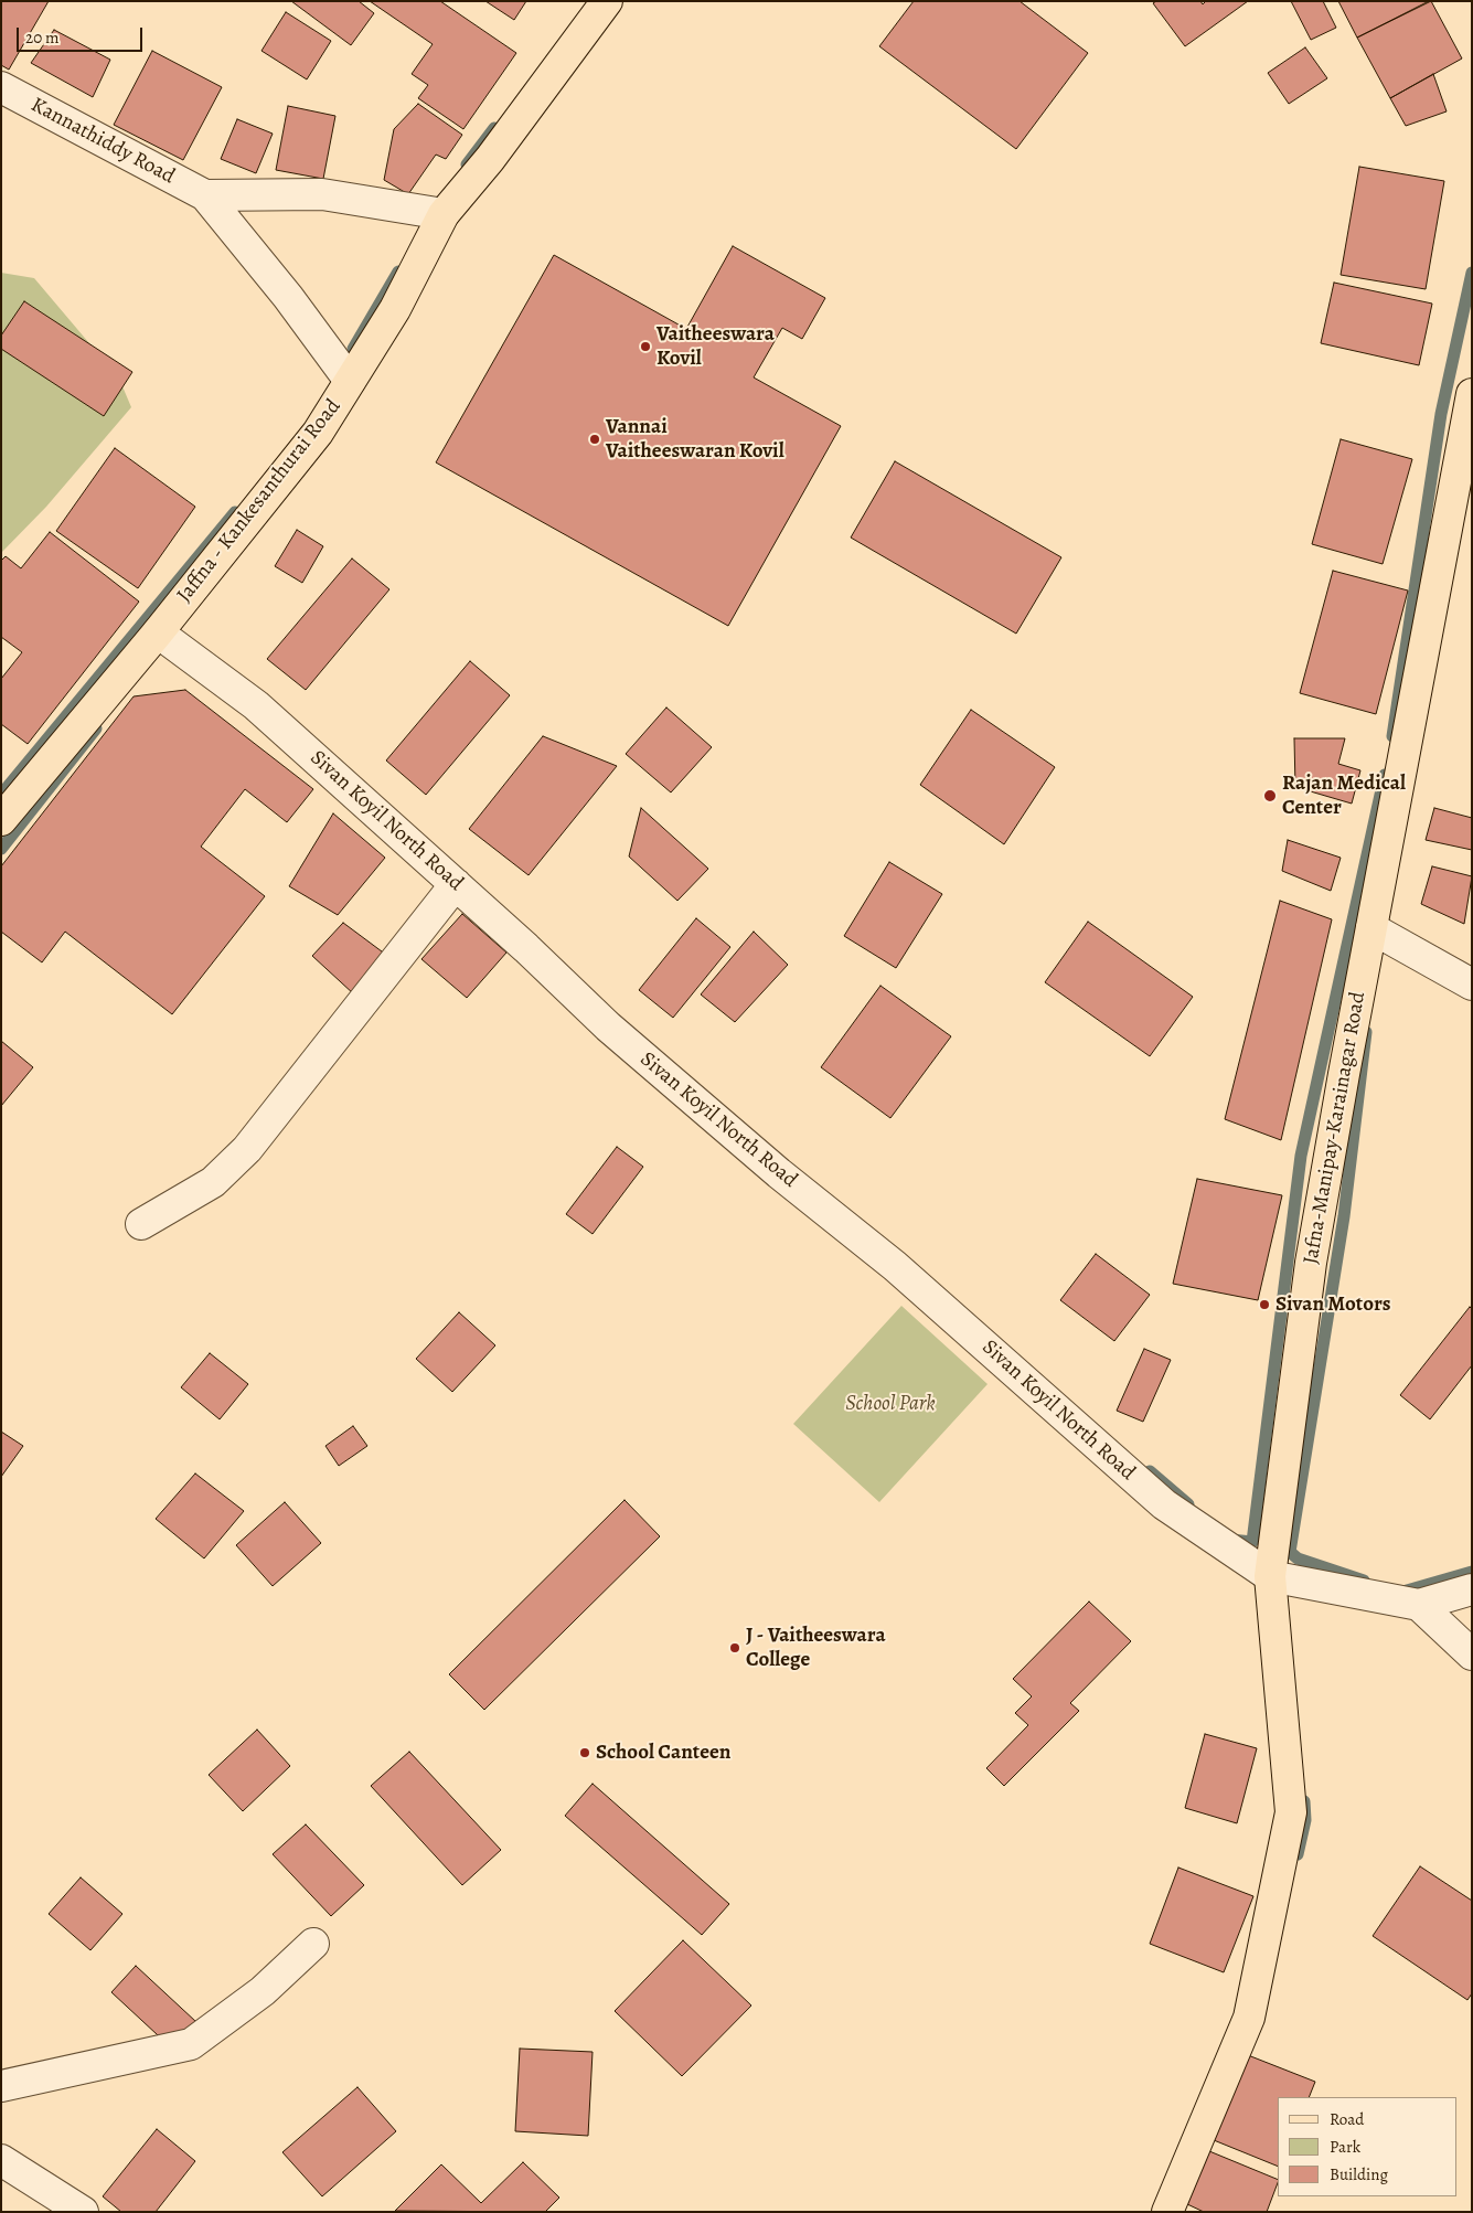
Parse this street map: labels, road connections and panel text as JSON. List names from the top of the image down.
{
  "streets": {
    "main road": ["Jaffna - Kankesanthurai Road", "Jafna-Manipay-Karainagar Road"],
    "street": ["Kannathiddy Road", "Sivan Koyil North Road"]
  },
  "crossings": [
    ["Jaffna - Kankesanthurai Road", "Sivan Koyil North Road"],
    ["Sivan Koyil North Road", "Jafna-Manipay-Karainagar Road"]
  ],
  "parks": ["School Park"],
  "places": [
    "Vaitheeswara Kovil",
    "Vannai Vaitheeswaran Kovil",
    "Rajan Medical Center",
    "Sivan Motors",
    "J - Vaitheeswara College",
    "School Canteen"
  ],
  "legend": ["Road", "Park", "Building"],
  "scale_bar": "20 m"
}
